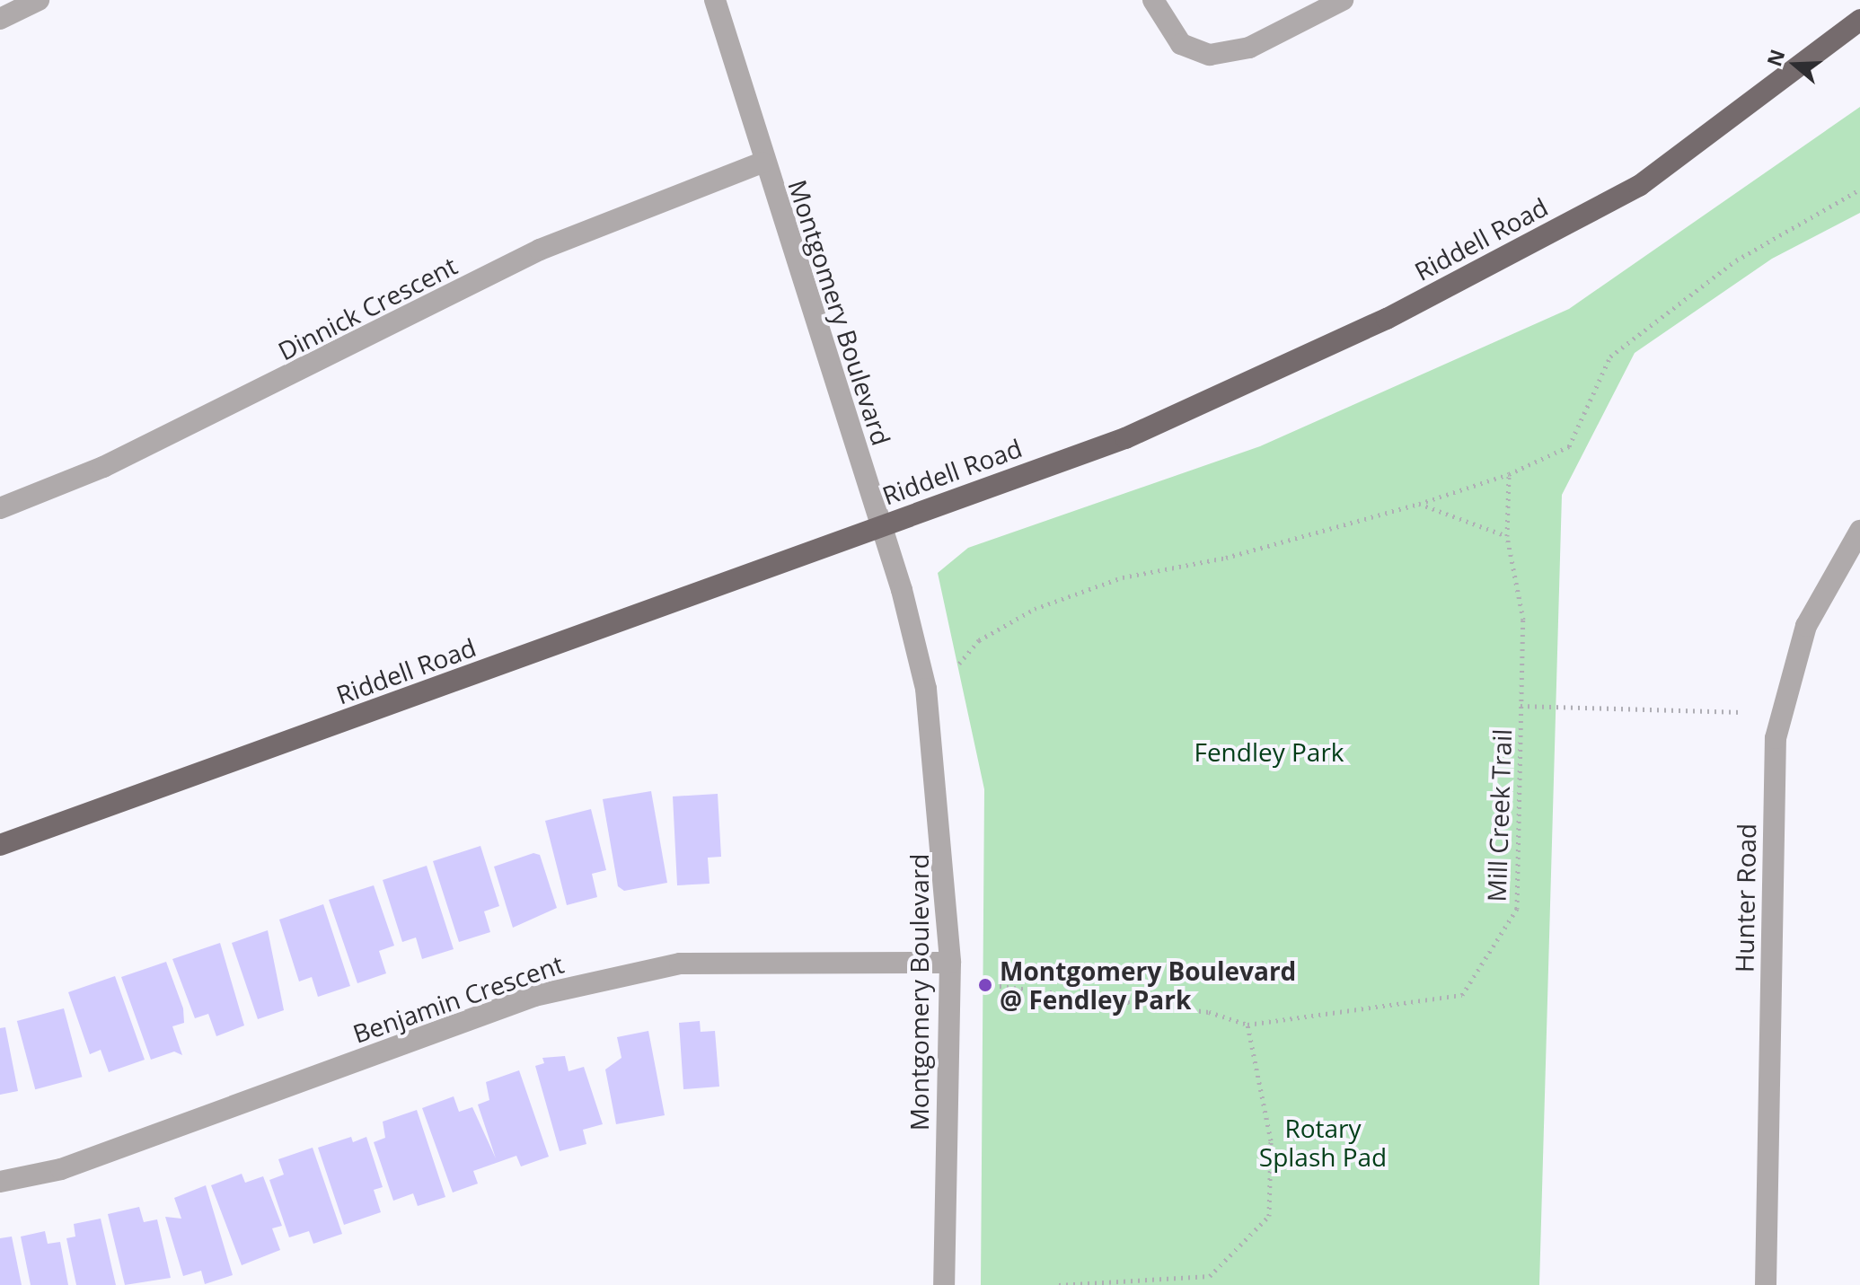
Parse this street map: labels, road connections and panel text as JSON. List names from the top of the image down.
{
  "streets": {
    "main road": ["Riddell Road"],
    "street": [
      "Dinnick Crescent",
      "Montgomery Boulevard",
      "Hunter Road",
      "Benjamin Crescent"
    ],
    "path": ["Mill Creek Trail"]
  },
  "crossings": [
    ["Riddell Road", "Montgomery Boulevard"],
    ["Dinnick Crescent", "Montgomery Boulevard"],
    ["Montgomery Boulevard", "Benjamin Crescent"]
  ],
  "parks": ["Fendley Park", "Rotary Splash Pad"],
  "places": ["Montgomery Boulevard @ Fendley Park"],
  "north": "left"
}
